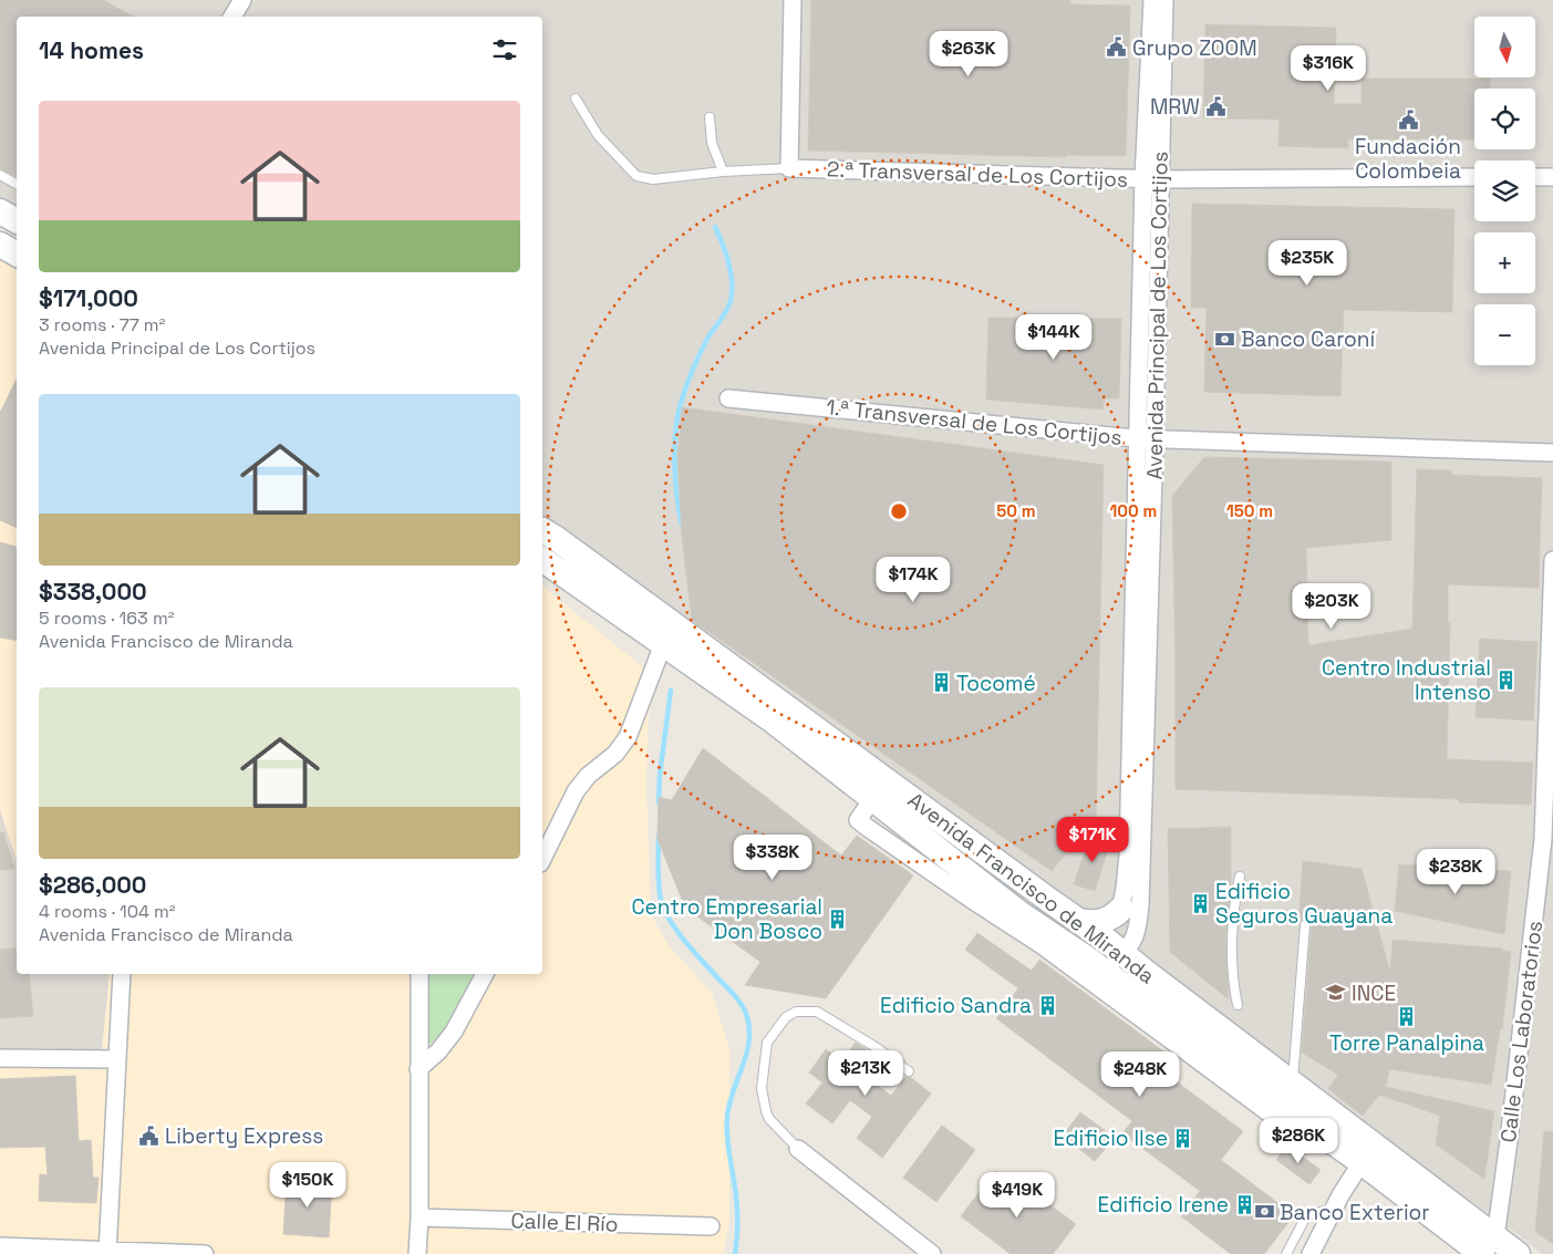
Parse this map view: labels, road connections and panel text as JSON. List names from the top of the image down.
{
  "streets": {
    "main road": ["Avenida Francisco de Miranda"],
    "street": [
      "2.ª Transversal de Los Cortijos",
      "Avenida Principal de Los Cortijos",
      "1.ª Transversal de Los Cortijos",
      "Calle Los Laboratorios",
      "Calle El Río"
    ]
  },
  "crossings": [
    ["2.ª Transversal de Los Cortijos", "Avenida Principal de Los Cortijos"],
    ["Avenida Principal de Los Cortijos", "1.ª Transversal de Los Cortijos"],
    ["Avenida Principal de Los Cortijos", "Avenida Francisco de Miranda"],
    ["Avenida Francisco de Miranda", "Calle Los Laboratorios"]
  ],
  "places": {
    "public building": [
      "Grupo ZOOM",
      "MRW",
      "Fundación Colombeia",
      "Liberty Express"
    ],
    "bank": ["Banco Caroní", "Banco Exterior"],
    "building": [
      "Centro Industrial Intenso",
      "Tocomé",
      "Edificio Seguros Guayana",
      "Centro Empresarial Don Bosco",
      "Edificio Sandra",
      "Torre Panalpina",
      "Edificio Ilse",
      "Edificio Irene"
    ],
    "school or university": ["INCE"]
  },
  "north": "bottom",
  "page": {
    "map_buttons": ["+", "−"],
    "heading": "14 homes",
    "price": [
      "$263K",
      "$316K",
      "$235K",
      "$144K",
      "$174K",
      "$203K",
      "$171K",
      "$338K",
      "$238K",
      "$213K",
      "$248K",
      "$286K",
      "$150K",
      "$419K"
    ],
    "list": [
      {
        "name": "$171,000",
        "note": "3 rooms · 77 m² · Avenida Principal de Los Cortijos"
      },
      {
        "name": "$338,000",
        "note": "5 rooms · 163 m² · Avenida Francisco de Miranda"
      },
      {
        "name": "$286,000",
        "note": "4 rooms · 104 m² · Avenida Francisco de Miranda"
      }
    ]
  },
  "rings": ["50 m", "100 m", "150 m"]
}
